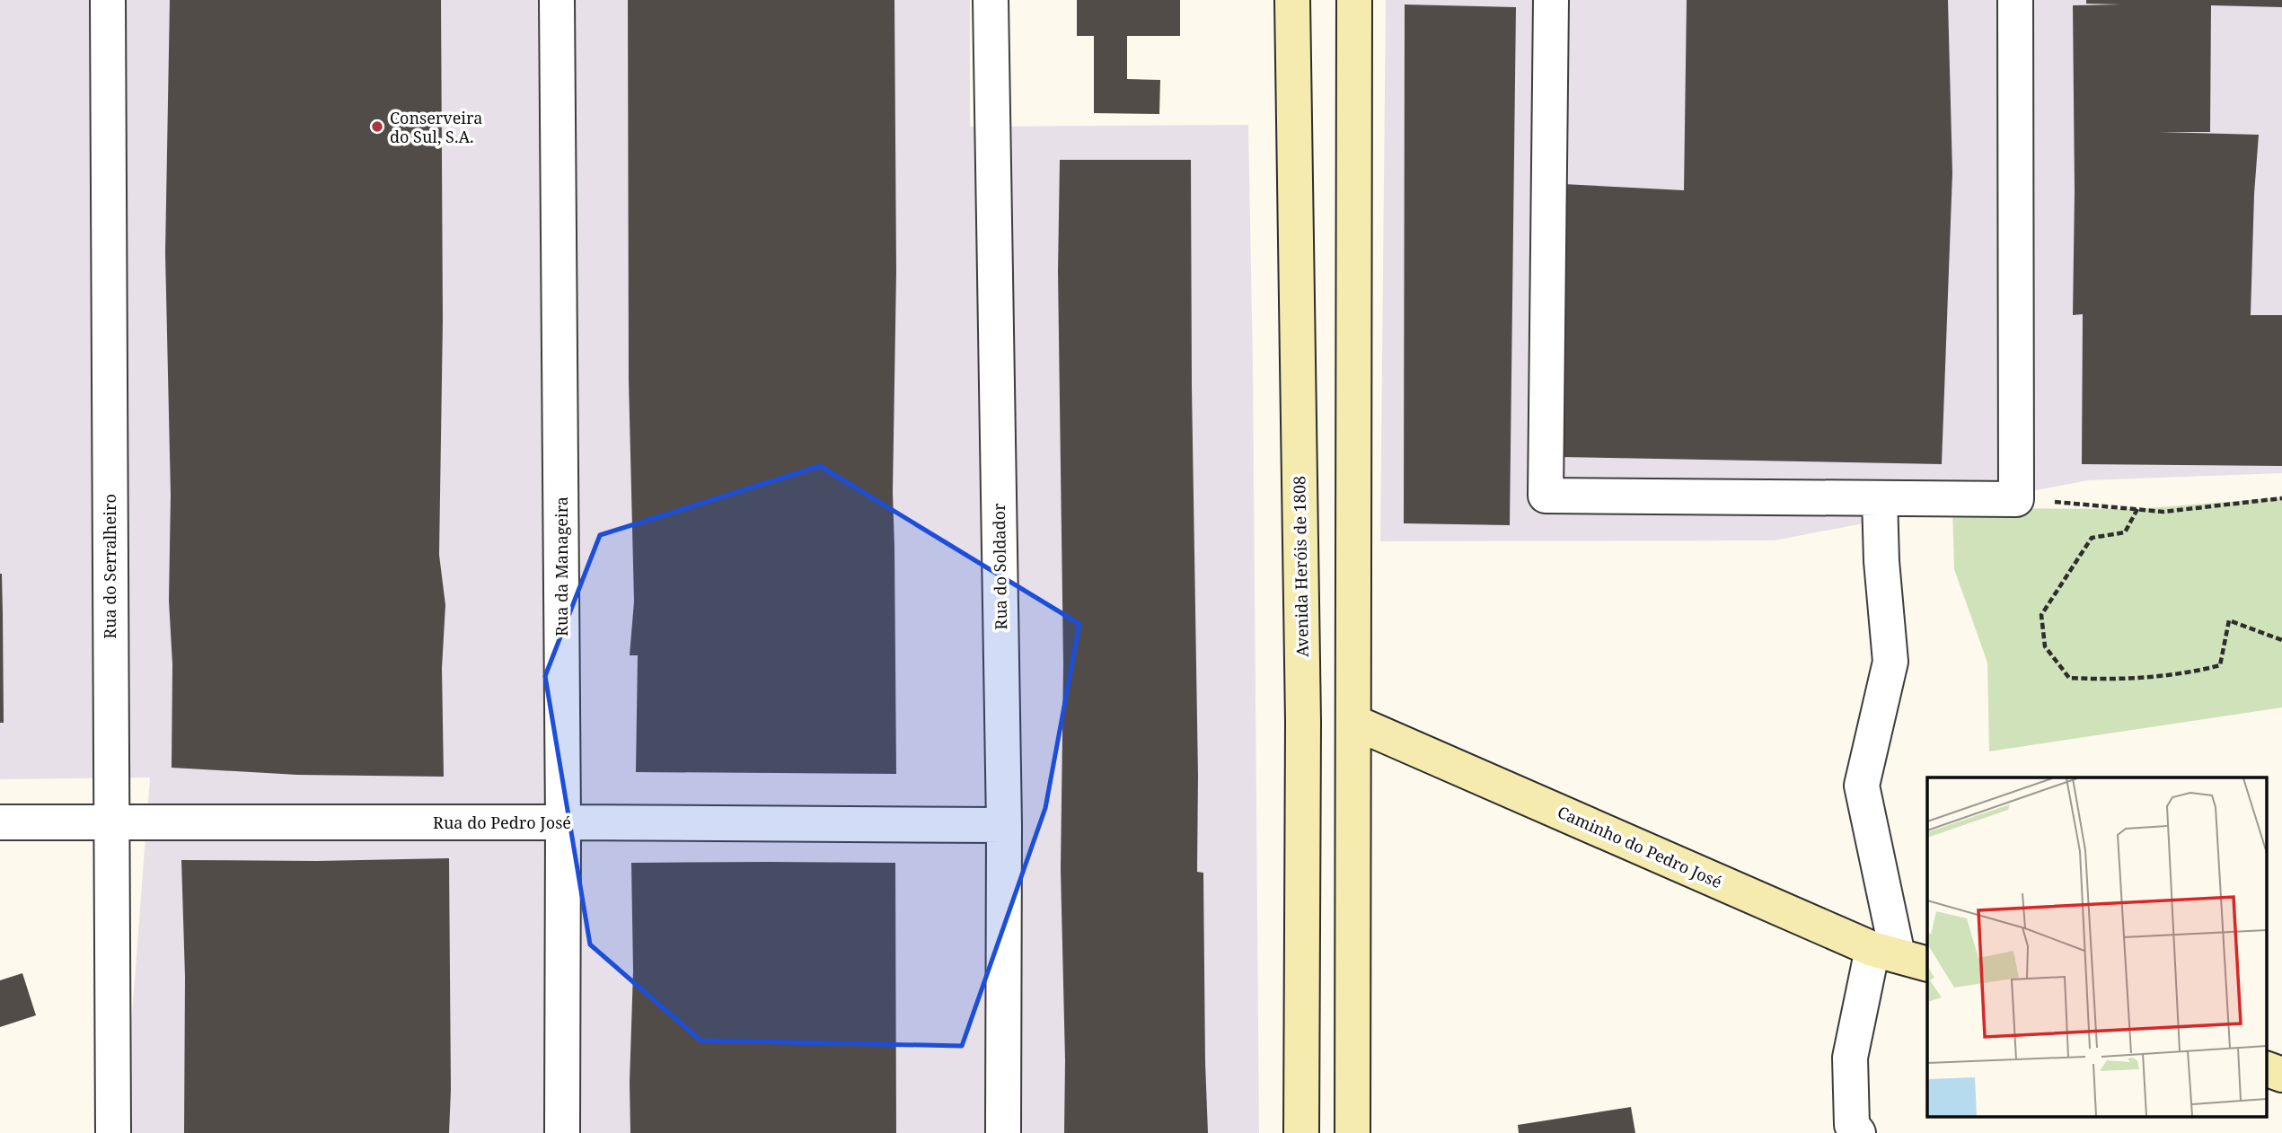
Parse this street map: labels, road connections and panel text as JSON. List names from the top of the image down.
{
  "streets": {
    "main road": ["Avenida Heróis de 1808", "Caminho do Pedro José"],
    "street": [
      "Rua do Serralheiro",
      "Rua da Manageira",
      "Rua do Soldador",
      "Rua do Pedro José"
    ]
  },
  "crossings": [
    ["Rua do Serralheiro", "Rua do Pedro José"],
    ["Rua da Manageira", "Rua do Pedro José"],
    ["Rua do Soldador", "Rua do Pedro José"]
  ],
  "places": ["Conserveira do Sul, S.A."]
}
